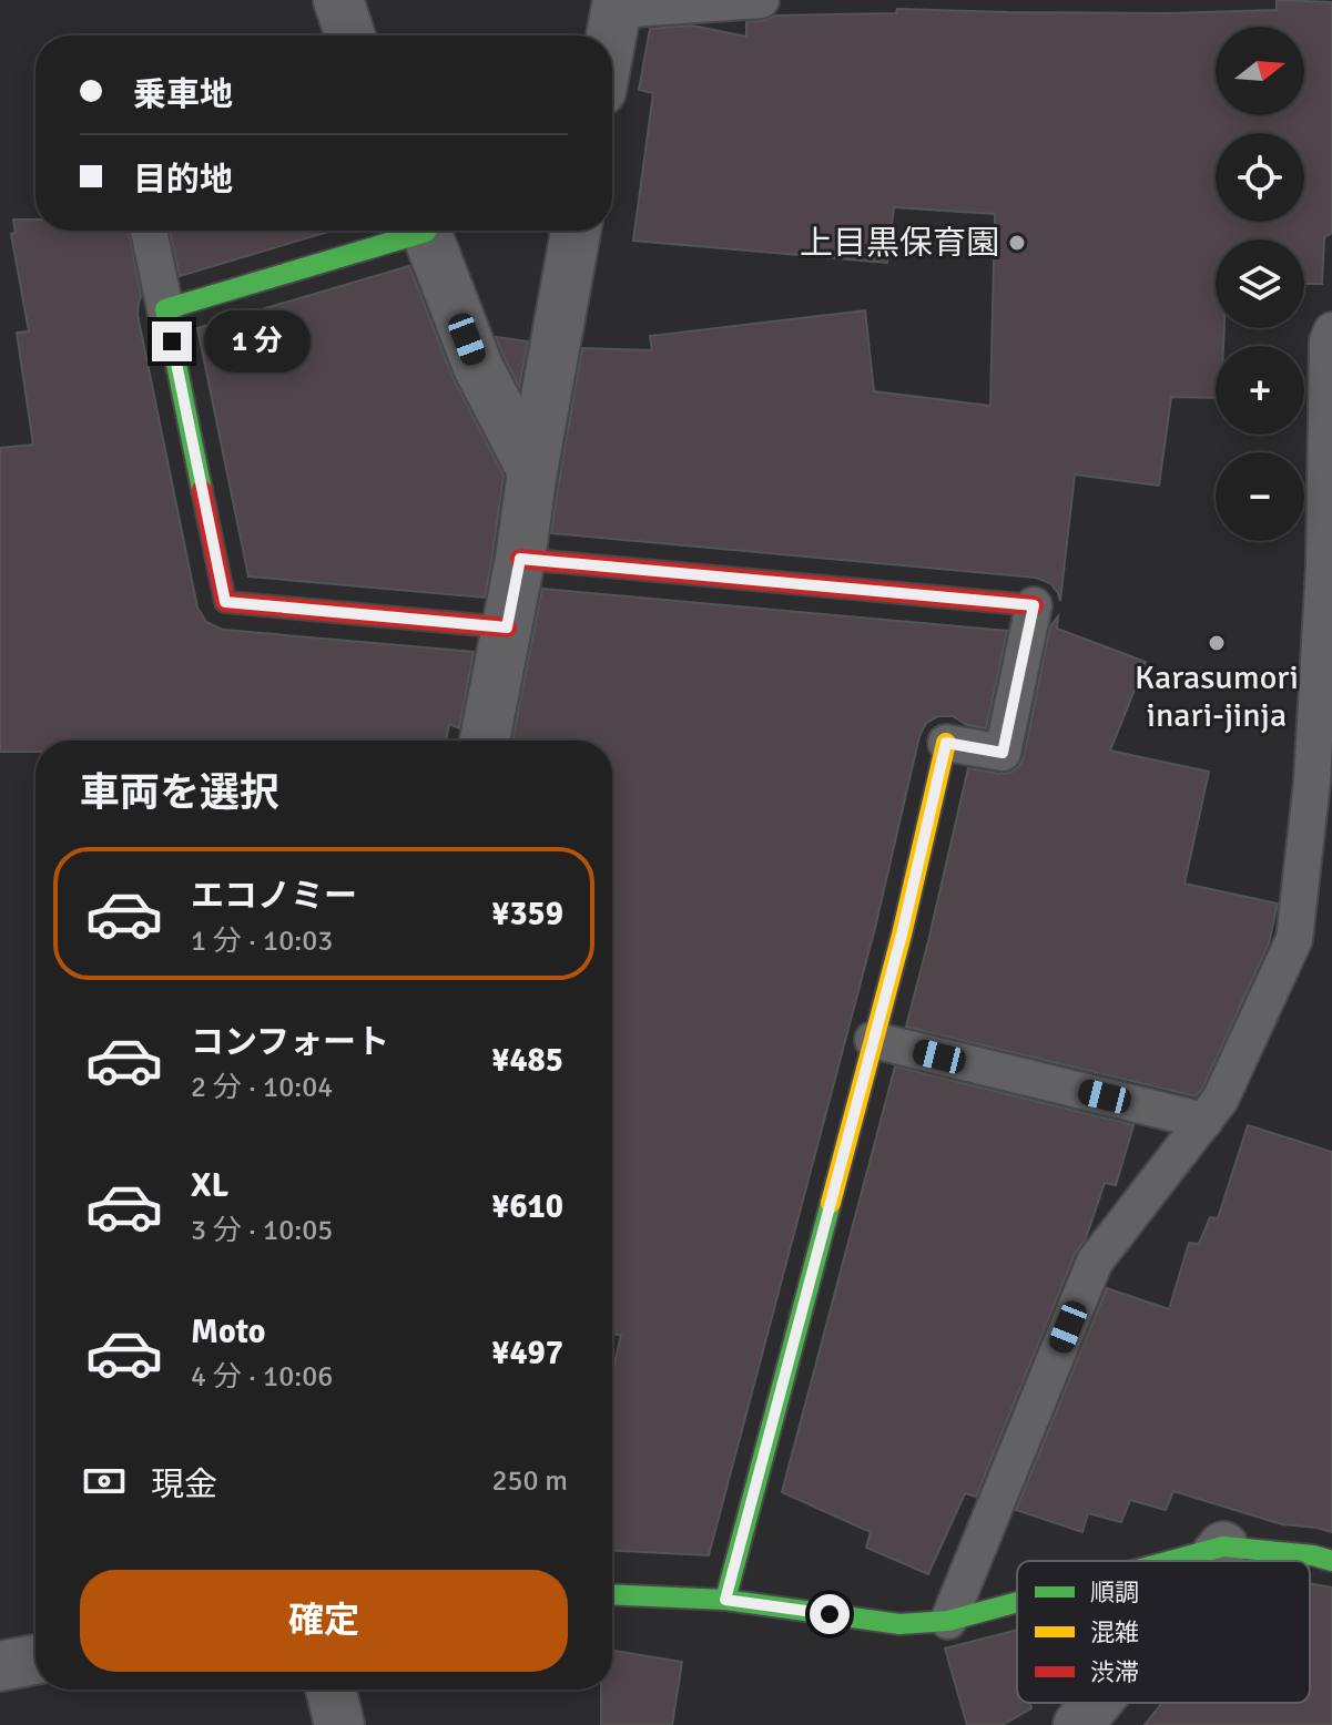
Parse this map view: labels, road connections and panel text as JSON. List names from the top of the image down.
{
  "places": ["上目黒保育園", "Karasumori inari-jinja"],
  "legend": ["順調", "混雑", "渋滞"],
  "north": "right",
  "page": {
    "map_buttons": ["+", "−"],
    "banner": ["乗車地", "目的地"],
    "bubble": "1 分",
    "heading": "車両を選択",
    "list": [
      {
        "name": "エコノミー",
        "note": "1 分 · 10:03",
        "value": "¥359"
      },
      {
        "name": "コンフォート",
        "note": "2 分 · 10:04",
        "value": "¥485"
      },
      {
        "name": "XL",
        "note": "3 分 · 10:05",
        "value": "¥610"
      },
      {
        "name": "Moto",
        "note": "4 分 · 10:06",
        "value": "¥497"
      }
    ],
    "pay": ["現金", "250 m"],
    "buttons": "確定"
  }
}
